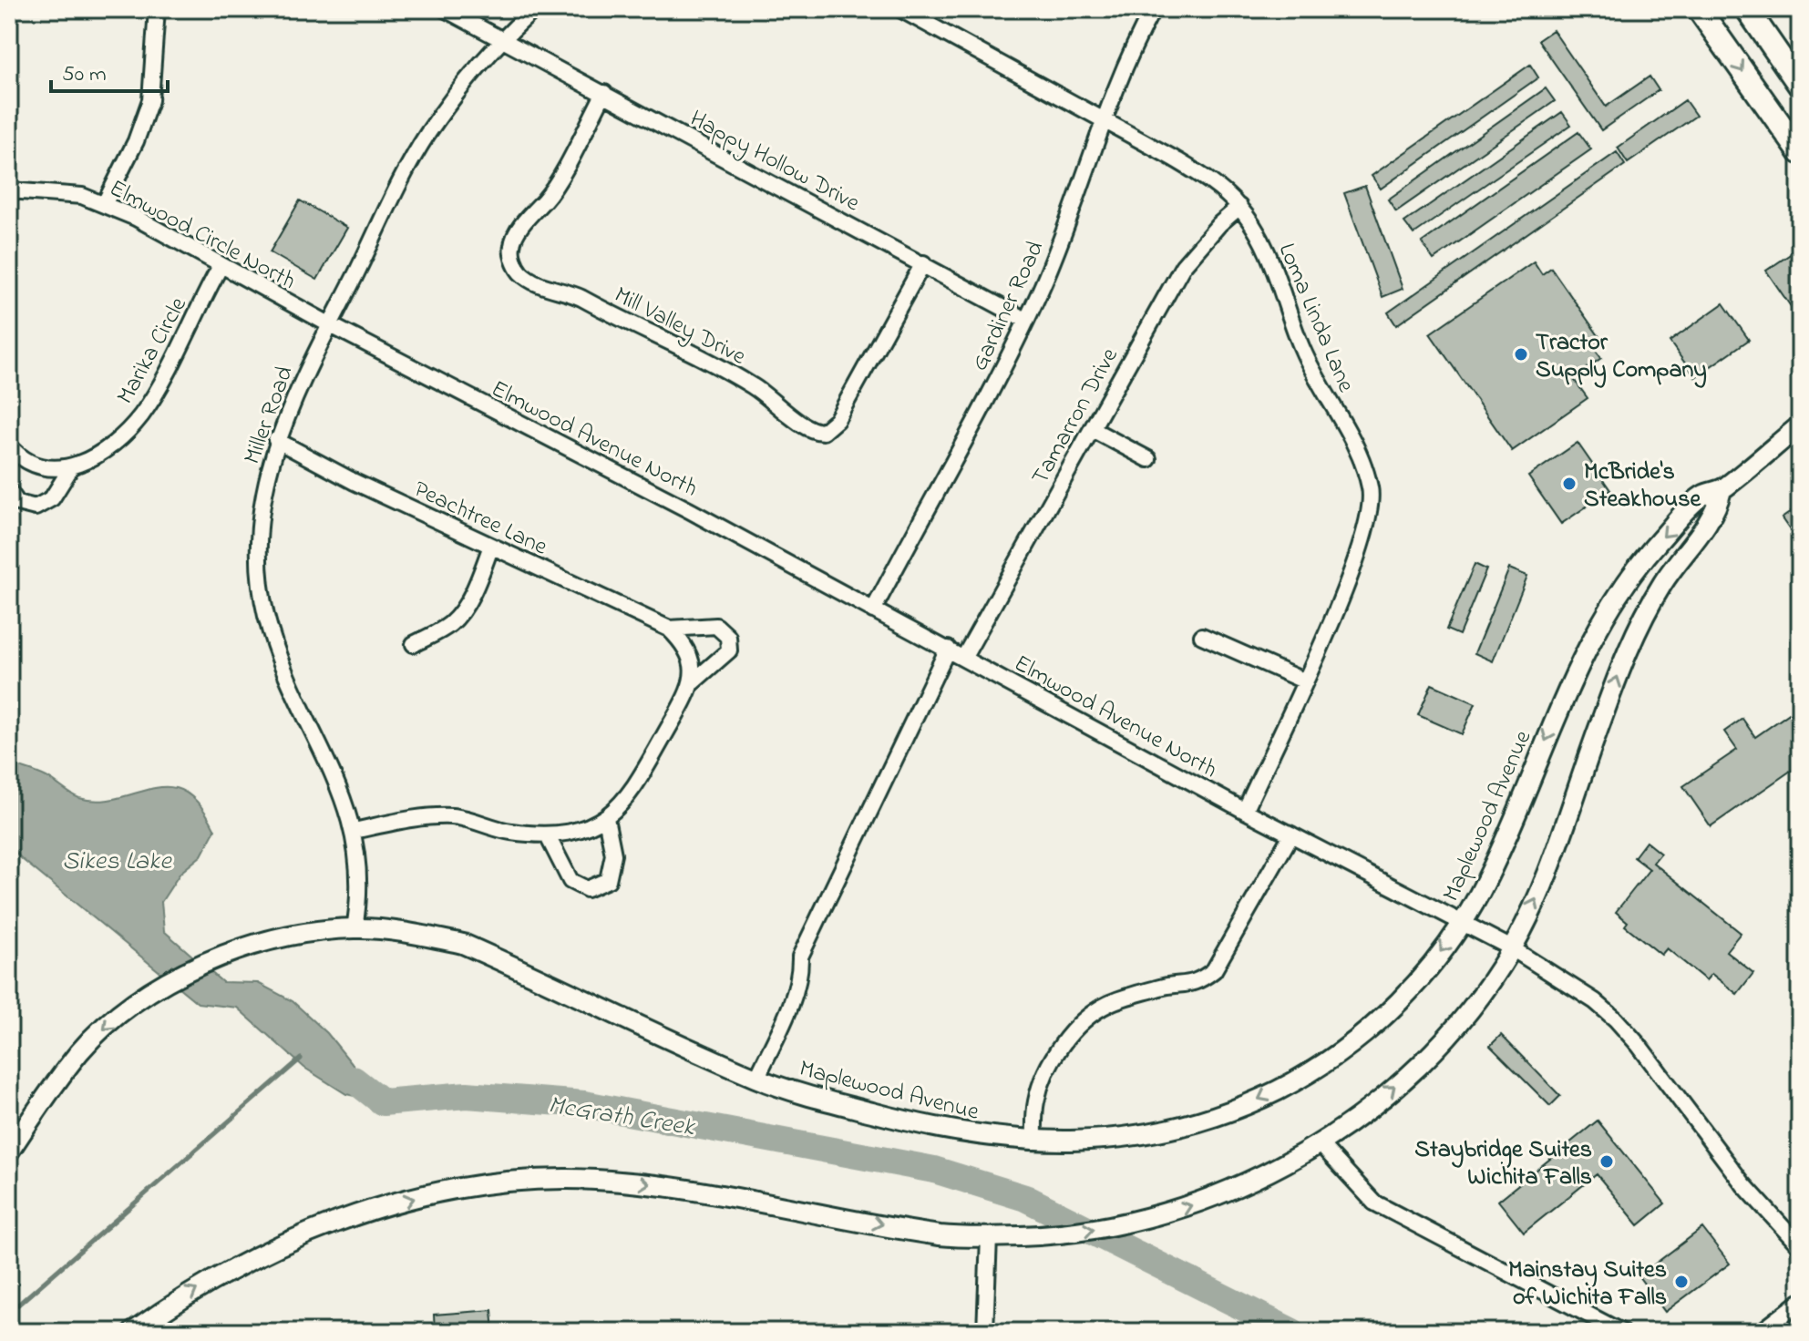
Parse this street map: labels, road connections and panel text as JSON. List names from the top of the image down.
{
  "streets": {
    "street": [
      "Happy Hollow Drive",
      "Elmwood Circle North",
      "Gardiner Road",
      "Loma Linda Lane",
      "Mill Valley Drive",
      "Marika Circle",
      "Miller Road",
      "Tamarron Drive",
      "Elmwood Avenue North",
      "Peachtree Lane",
      "Maplewood Avenue"
    ]
  },
  "crossings": [
    ["Happy Hollow Drive", "Gardiner Road"],
    ["Happy Hollow Drive", "Mill Valley Drive"],
    ["Happy Hollow Drive", "Miller Road"],
    ["Elmwood Circle North", "Marika Circle"],
    ["Elmwood Circle North", "Miller Road"],
    ["Elmwood Circle North", "Elmwood Avenue North"],
    ["Gardiner Road", "Loma Linda Lane"],
    ["Gardiner Road", "Elmwood Avenue North"],
    ["Loma Linda Lane", "Tamarron Drive"],
    ["Loma Linda Lane", "Elmwood Avenue North"],
    ["Miller Road", "Elmwood Avenue North"],
    ["Miller Road", "Peachtree Lane"],
    ["Miller Road", "Maplewood Avenue"],
    ["Tamarron Drive", "Elmwood Avenue North"],
    ["Elmwood Avenue North", "Maplewood Avenue"]
  ],
  "water": ["Sikes Lake", "McGrath Creek"],
  "places": [
    "Tractor Supply Company",
    "McBride's Steakhouse",
    "Staybridge Suites Wichita Falls",
    "Mainstay Suites of Wichita Falls"
  ],
  "scale_bar": "50 m"
}
